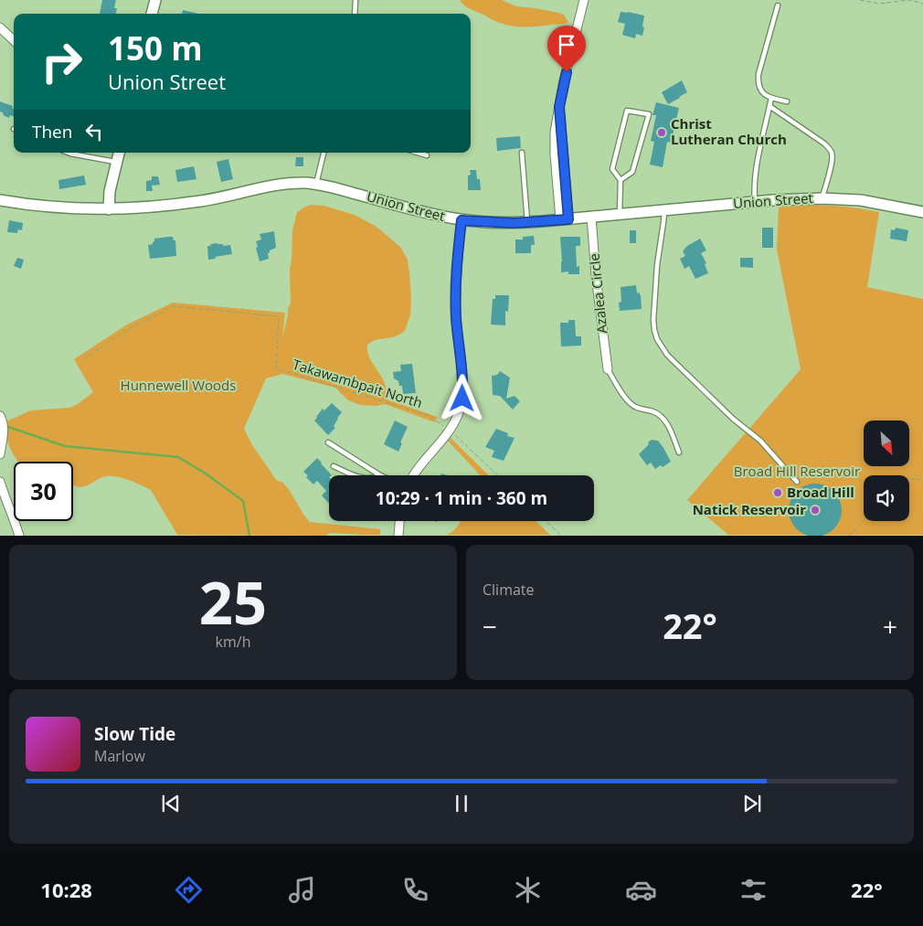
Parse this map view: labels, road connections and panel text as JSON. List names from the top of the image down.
{
  "streets": {
    "street": ["Union Street", "Azalea Circle"],
    "path": ["Takawambpait North"]
  },
  "crossings": [
    ["Union Street", "Azalea Circle"]
  ],
  "parks": ["Hunnewell Woods", "Broad Hill Reservoir"],
  "places": ["Christ Lutheran Church", "Broad Hill", "Natick Reservoir"],
  "north": "bottom right",
  "page": {
    "turn": ["150 m", "Union Street"],
    "then": "Then",
    "limit": "30",
    "trip": "10:29 · 1 min · 360 m",
    "tile": [
      ["25", "km/h"],
      "Climate"
    ],
    "heat": ["−", "22°", "+"],
    "song": ["Slow Tide", "Marlow"],
    "tabs": ["10:28", "22°"]
  }
}
